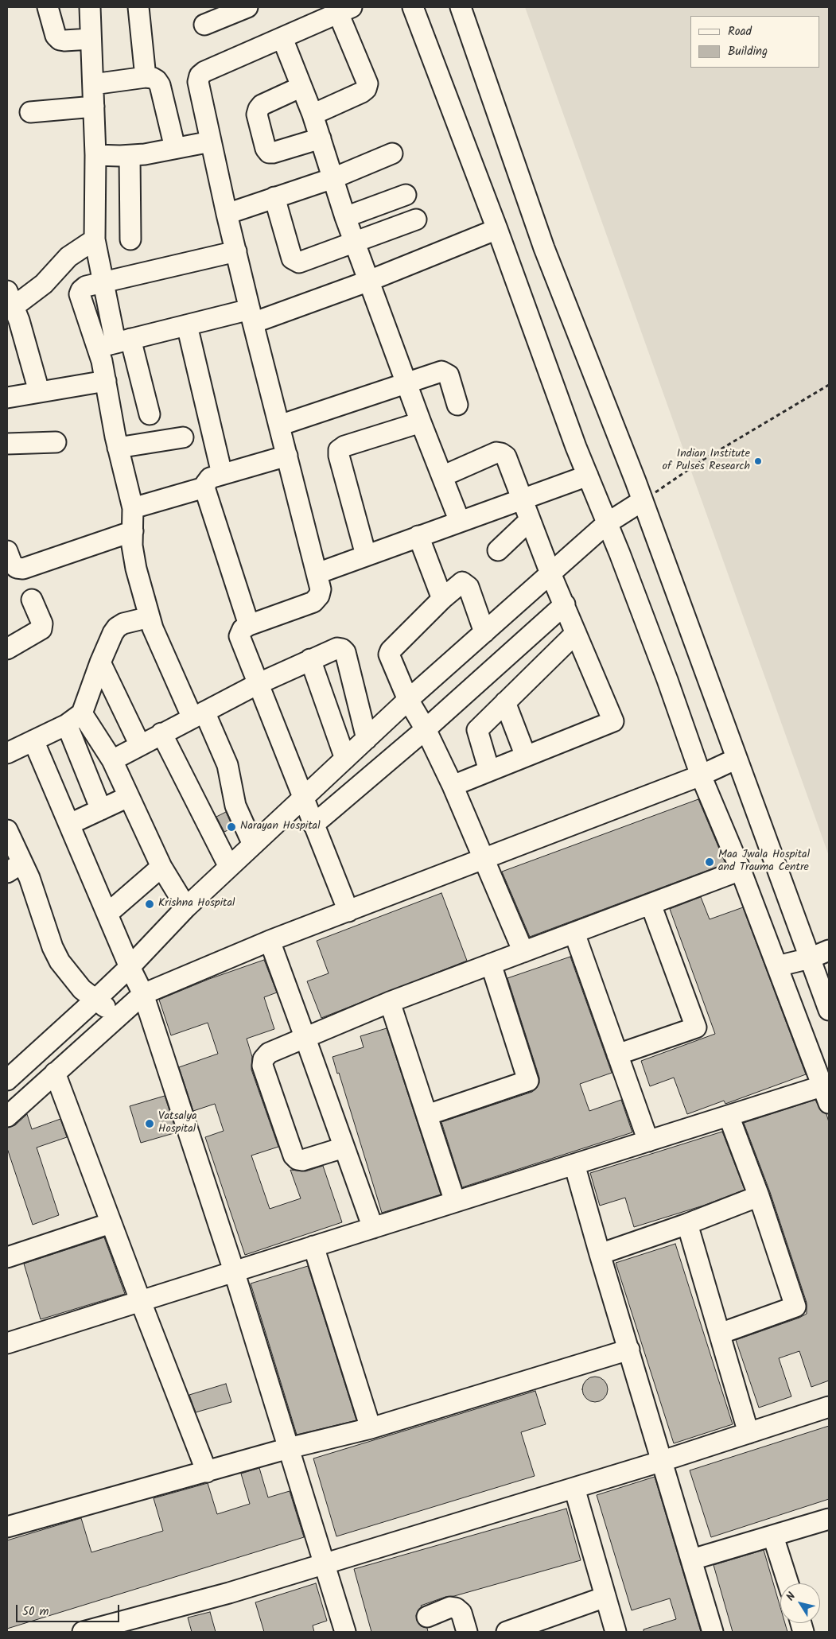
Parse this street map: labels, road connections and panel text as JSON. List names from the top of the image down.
{
  "places": [
    "Indian Institute of Pulses Research",
    "Narayan Hospital",
    "Maa Jwala Hospital and Trauma Centre",
    "Krishna Hospital",
    "Vatsalya Hospital"
  ],
  "legend": ["Road", "Building"],
  "scale_bar": "50 m",
  "north": "top left"
}
